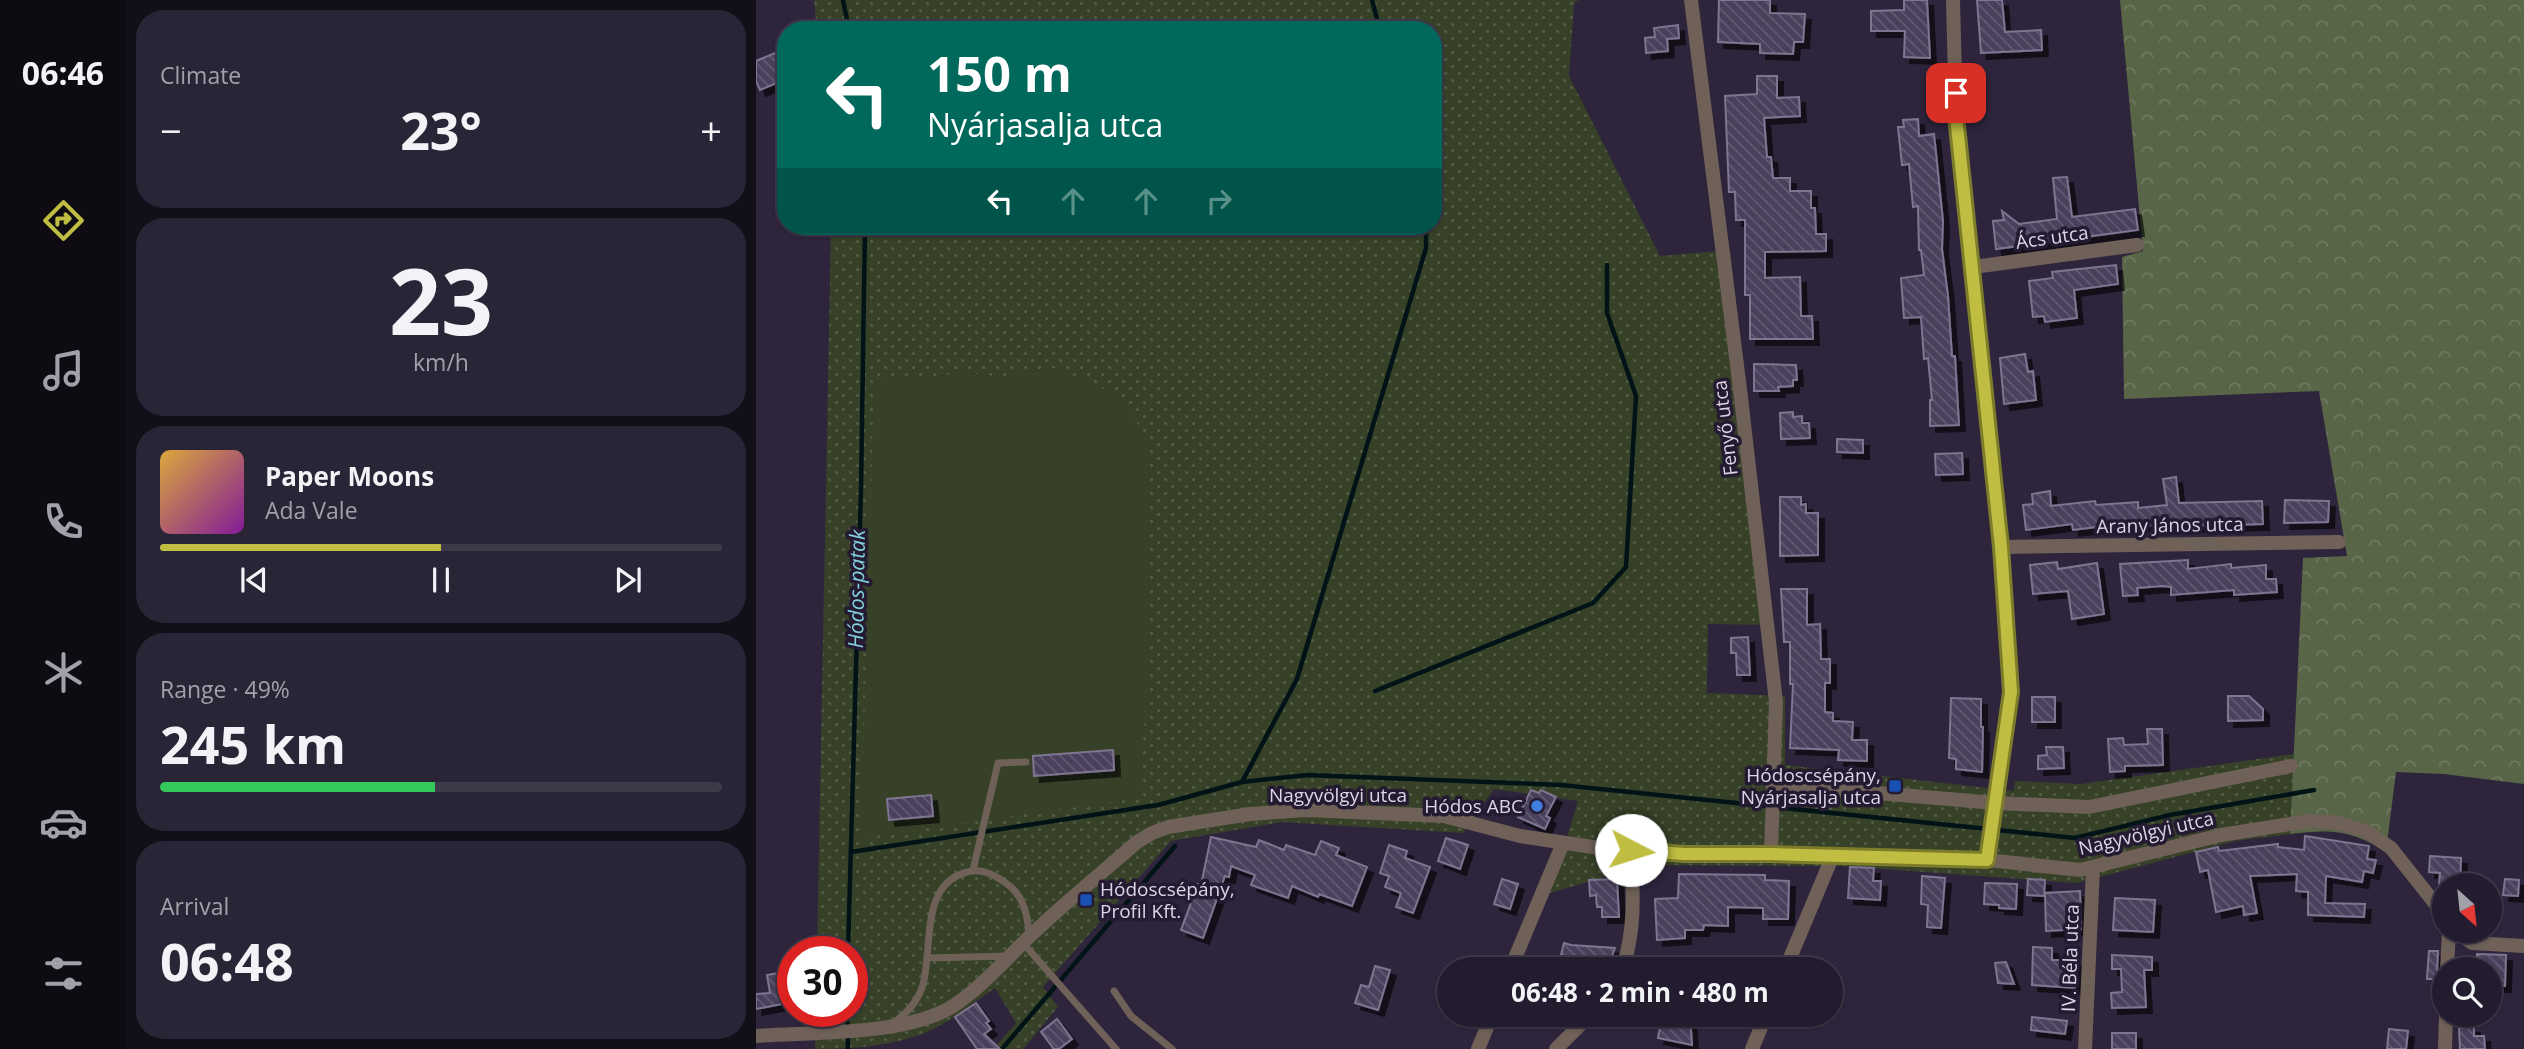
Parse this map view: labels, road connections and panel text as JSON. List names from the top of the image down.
{
  "streets": {
    "street": [
      "Ács utca",
      "Fenyő utca",
      "Arany János utca",
      "Nagyvölgyi utca",
      "IV. Béla utca"
    ]
  },
  "crossings": [
    ["Fenyő utca", "Nagyvölgyi utca"],
    ["Nagyvölgyi utca", "IV. Béla utca"]
  ],
  "water": ["Hódos-patak"],
  "places": {
    "transit": ["Hódoscsépány, Nyárjasalja utca", "Hódoscsépány, Profil Kft."],
    "other": ["Hódos ABC"]
  },
  "north": "bottom right",
  "page": {
    "tabs": "06:46",
    "tile": [
      "Climate",
      ["23", "km/h"],
      ["Range · 49%", "245 km"],
      ["Arrival", "06:48"]
    ],
    "turn": ["150 m", "Nyárjasalja utca"],
    "heat": ["−", "23°", "+"],
    "song": ["Paper Moons", "Ada Vale"],
    "limit": "30",
    "trip": "06:48 · 2 min · 480 m"
  }
}
